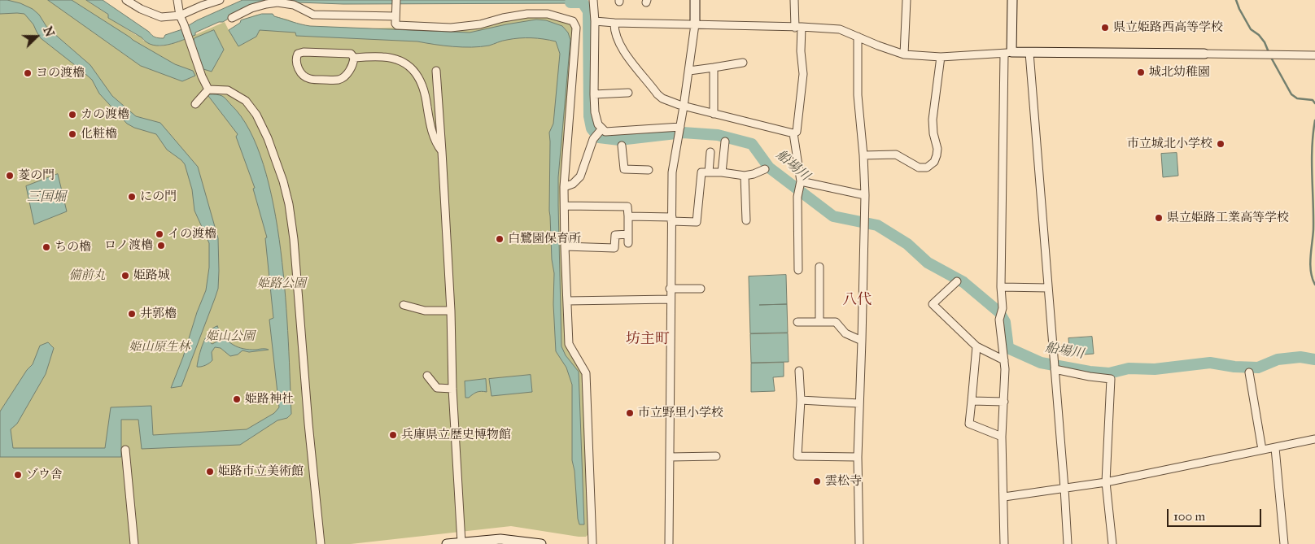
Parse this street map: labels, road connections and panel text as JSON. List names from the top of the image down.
{
  "districts": ["八代", "坊主町"],
  "water": ["船場川", "三国堀"],
  "parks": [
    "備前丸",
    "姫路公園",
    "姫山公園",
    "姫山原生林"
  ],
  "places": [
    "県立姫路西高等学校",
    "城北幼稚園",
    "ヨの渡櫓",
    "カの渡櫓",
    "化粧櫓",
    "市立城北小学校",
    "菱の門",
    "にの門",
    "県立姫路工業高等学校",
    "イの渡櫓",
    "白鷺園保育所",
    "ロノ渡櫓",
    "ちの櫓",
    "姫路城",
    "井郭櫓",
    "姫路神社",
    "市立野里小学校",
    "兵庫県立歴史博物館",
    "姫路市立美術館",
    "ゾウ舎",
    "雲松寺"
  ],
  "scale_bar": "100 m",
  "north": "right"
}
